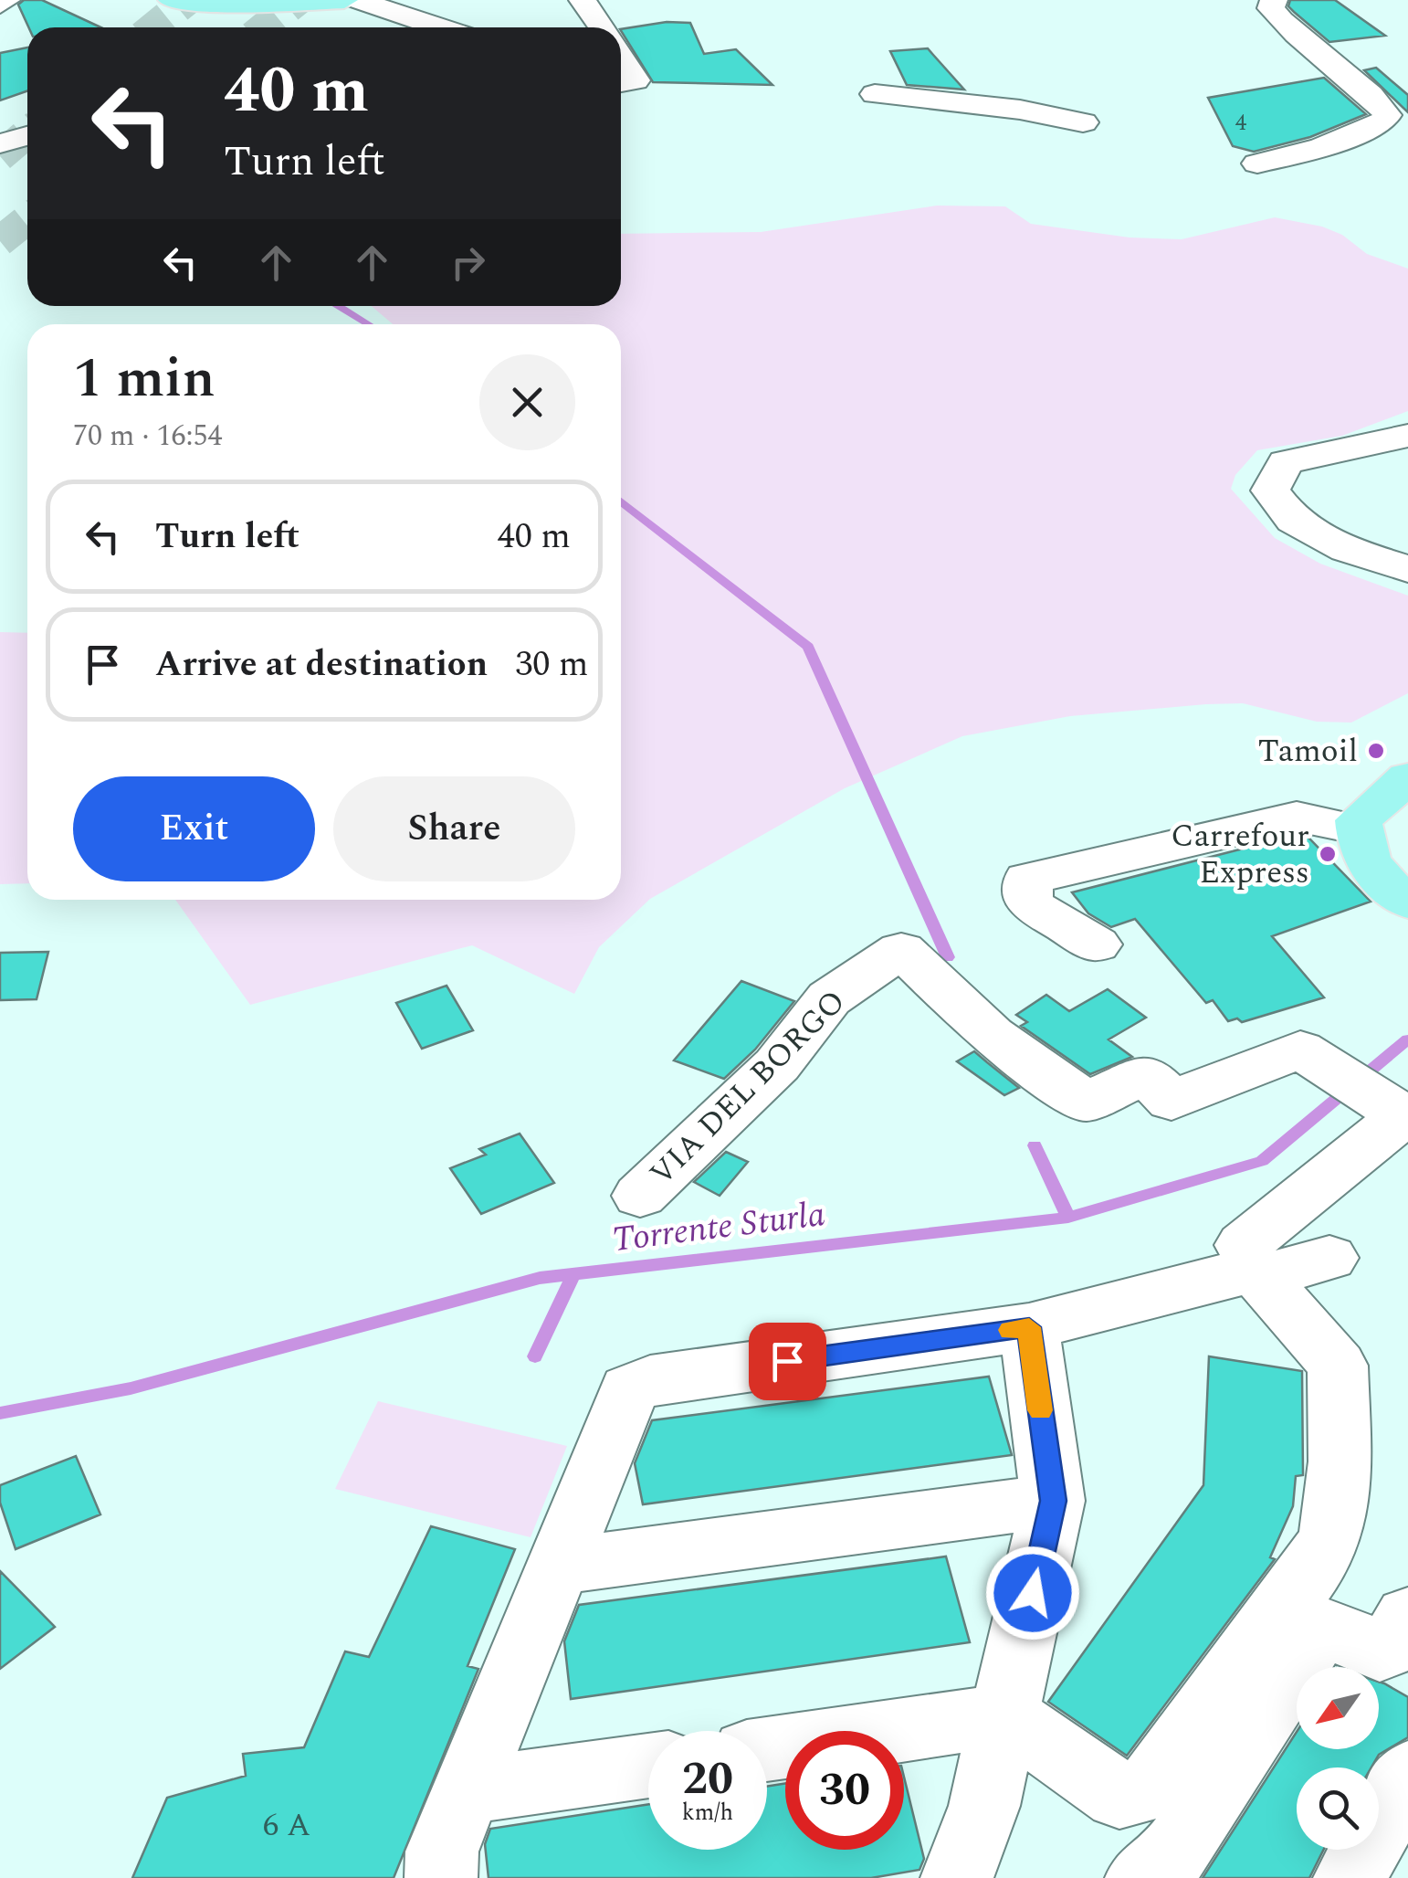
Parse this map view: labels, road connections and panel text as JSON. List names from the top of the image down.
{
  "streets": {
    "street": ["VIA DEL BORGO"]
  },
  "water": ["Torrente Sturla"],
  "places": ["Tamoil", "Carrefour Express"],
  "house_numbers": ["4", "6 A"],
  "north": "bottom left",
  "page": {
    "turn": ["40 m", "Turn left"],
    "heading": ["1 min", "70 m · 16:54"],
    "list": [
      {
        "name": "Turn left",
        "value": "40 m"
      },
      {
        "name": "Arrive at destination",
        "value": "30 m"
      }
    ],
    "buttons": ["Exit", "Share"],
    "speed": "20 km/h",
    "limit": "30"
  }
}
